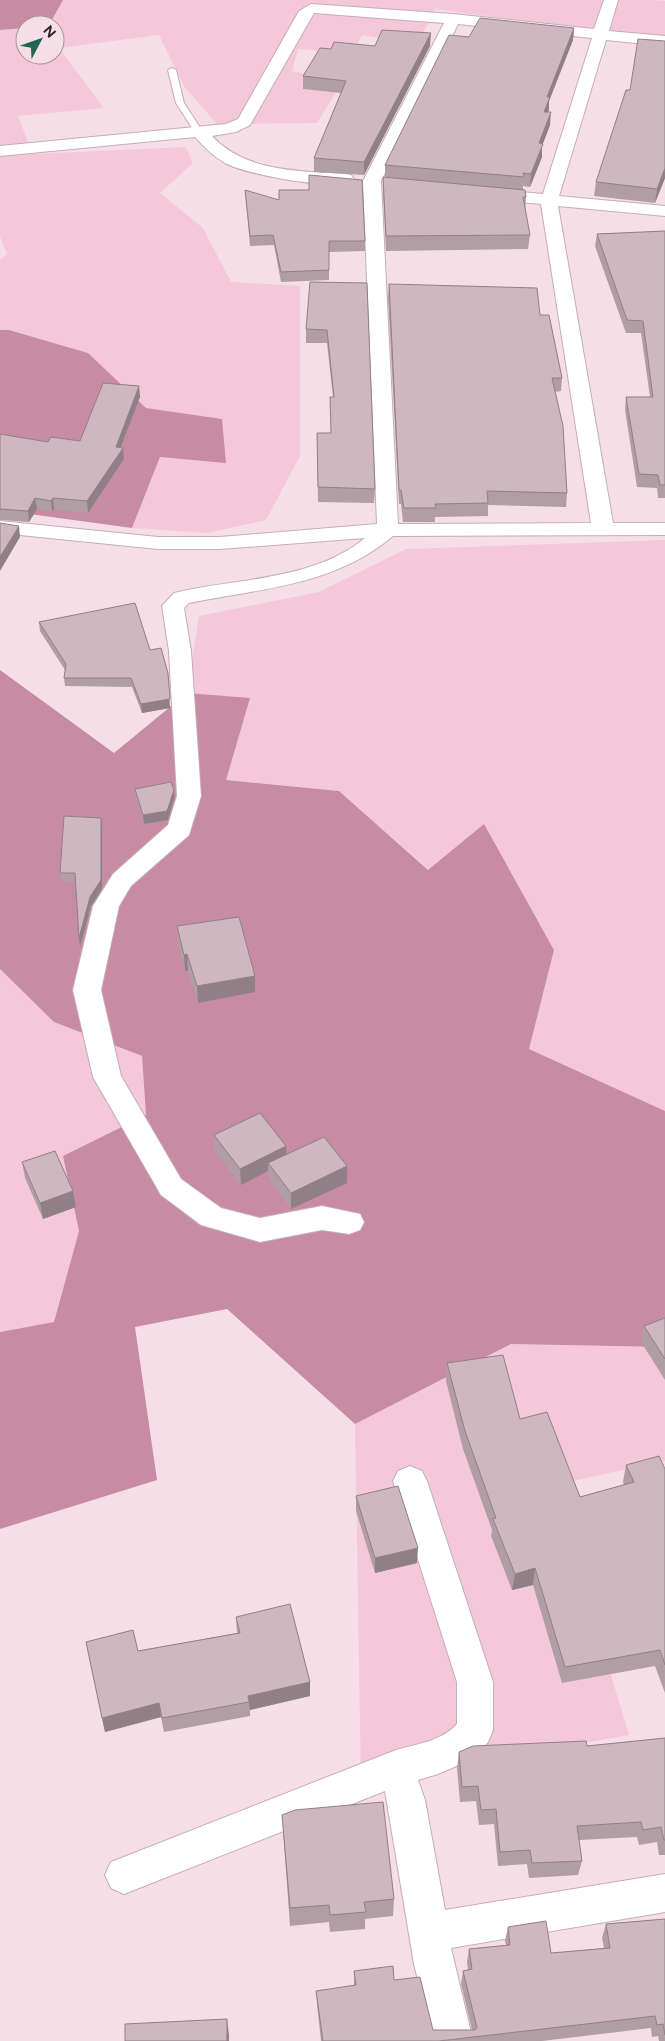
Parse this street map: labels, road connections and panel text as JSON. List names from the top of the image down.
{
  "north": "top right"
}
